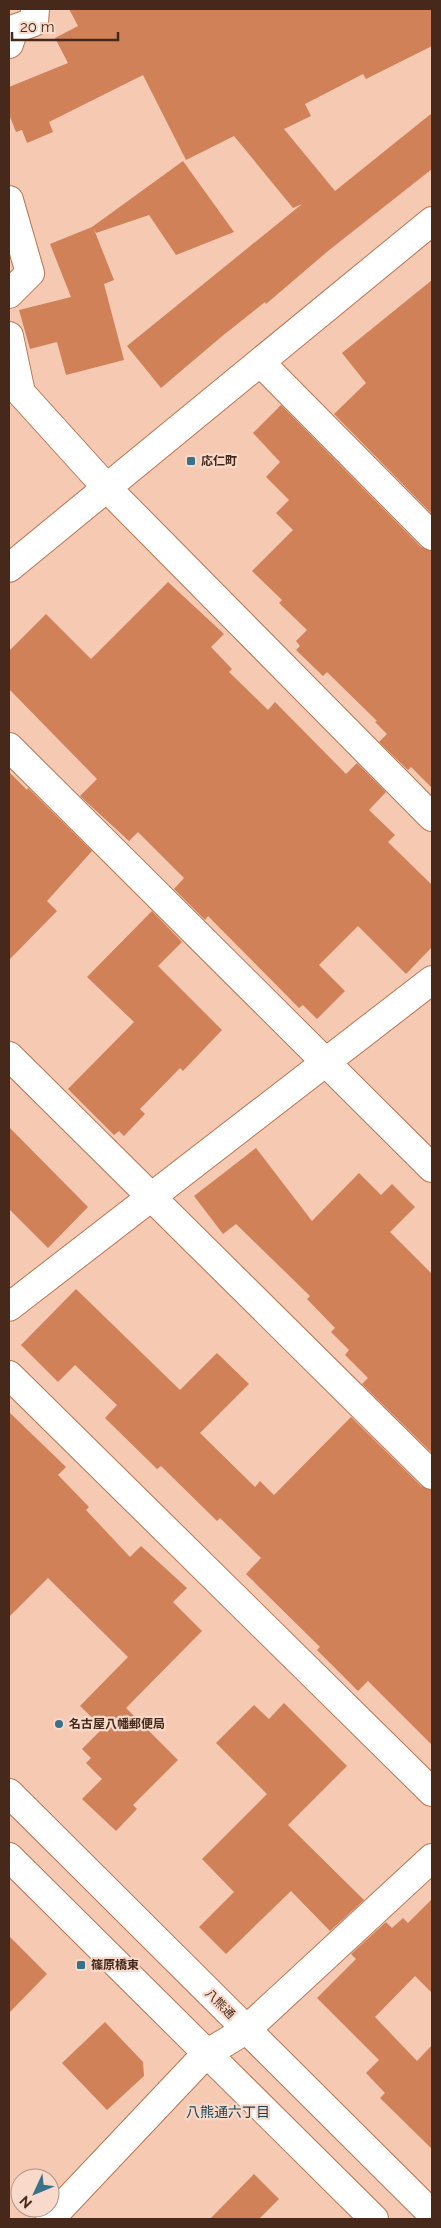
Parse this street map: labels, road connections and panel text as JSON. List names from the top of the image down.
{
  "streets": {
    "street": ["八熊通"]
  },
  "districts": ["八熊通六丁目"],
  "places": {
    "transit": ["応仁町", "篠原橋東"],
    "other": ["名古屋八幡郵便局"]
  },
  "scale_bar": "20 m",
  "north": "bottom left"
}
